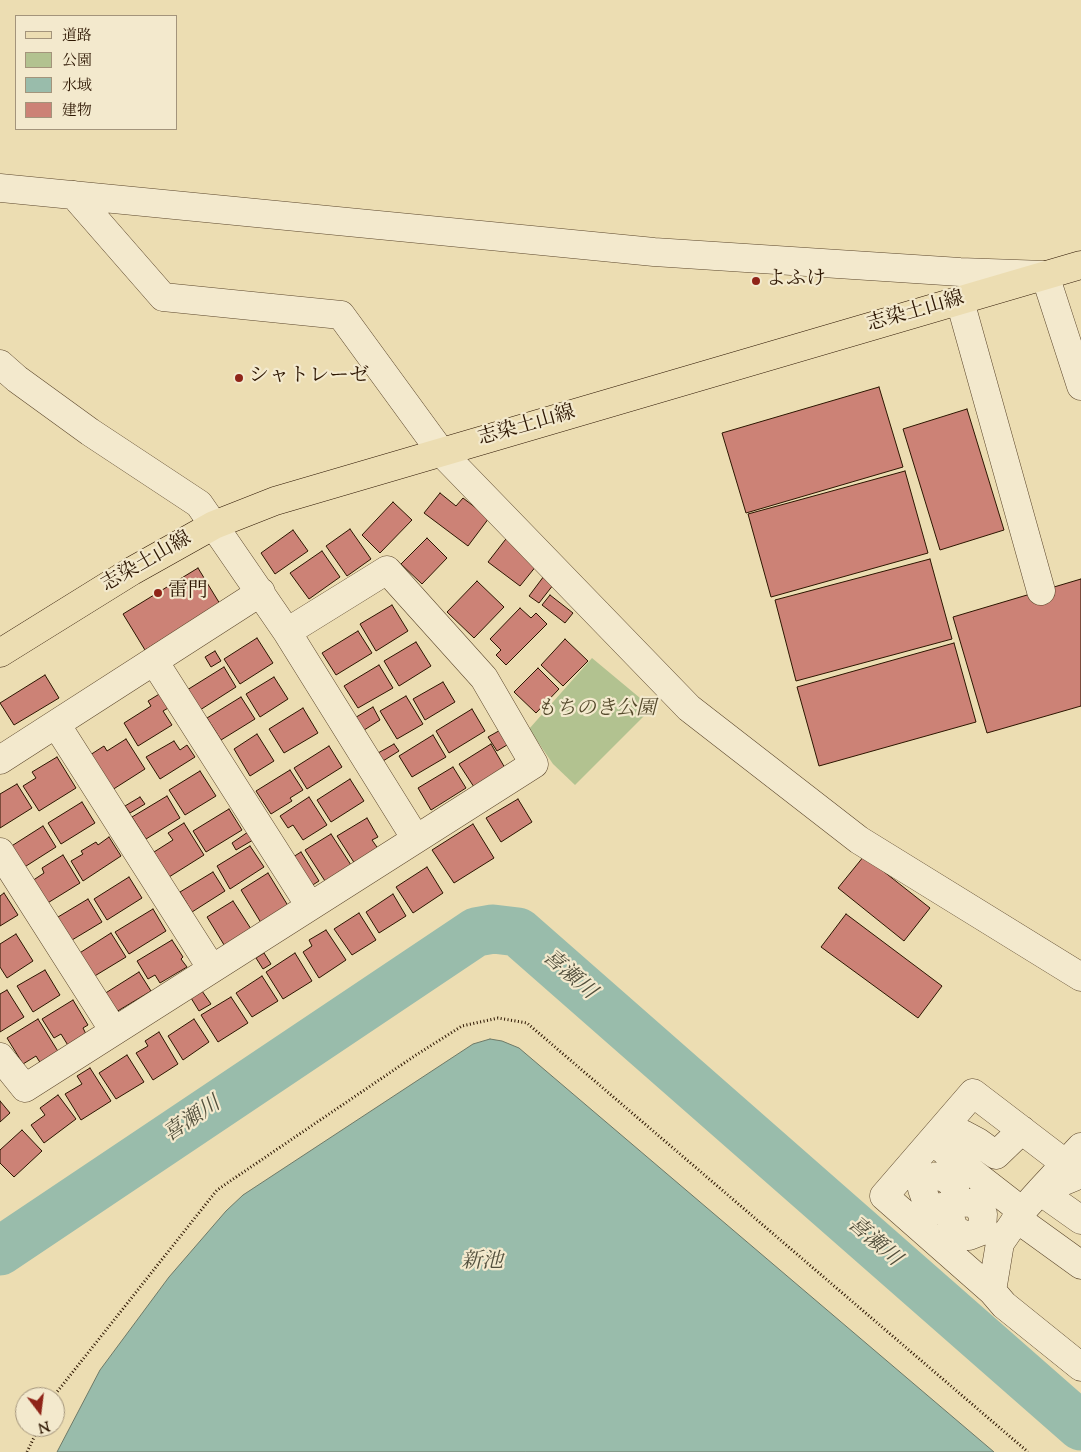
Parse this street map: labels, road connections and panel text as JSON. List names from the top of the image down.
{
  "streets": {
    "main road": ["志染土山線"]
  },
  "water": ["喜瀬川", "新池"],
  "parks": ["もちのき公園"],
  "places": ["よふけ", "シャトレーゼ", "雷門"],
  "legend": [
    "道路",
    "公園",
    "水域",
    "建物"
  ],
  "north": "bottom"
}
